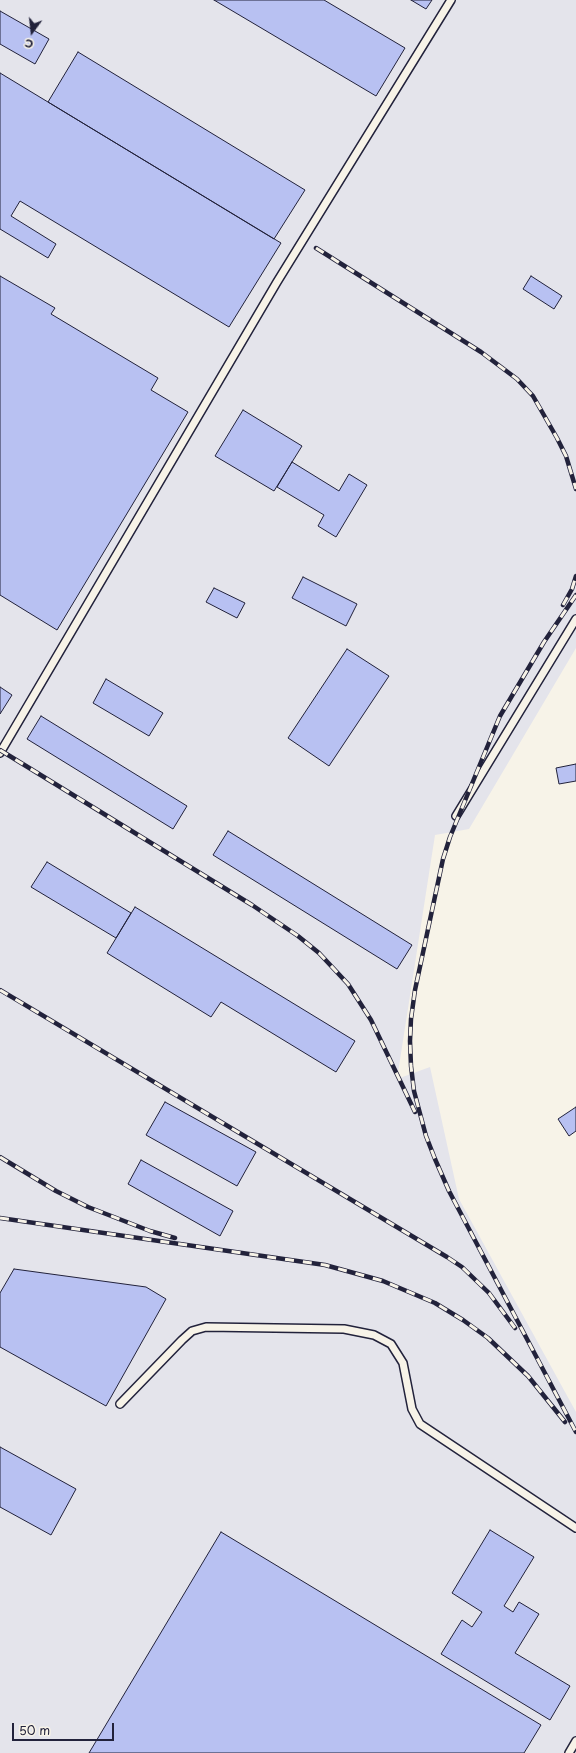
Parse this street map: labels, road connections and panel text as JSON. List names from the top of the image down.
{
  "scale_bar": "50 m",
  "north": "bottom"
}
